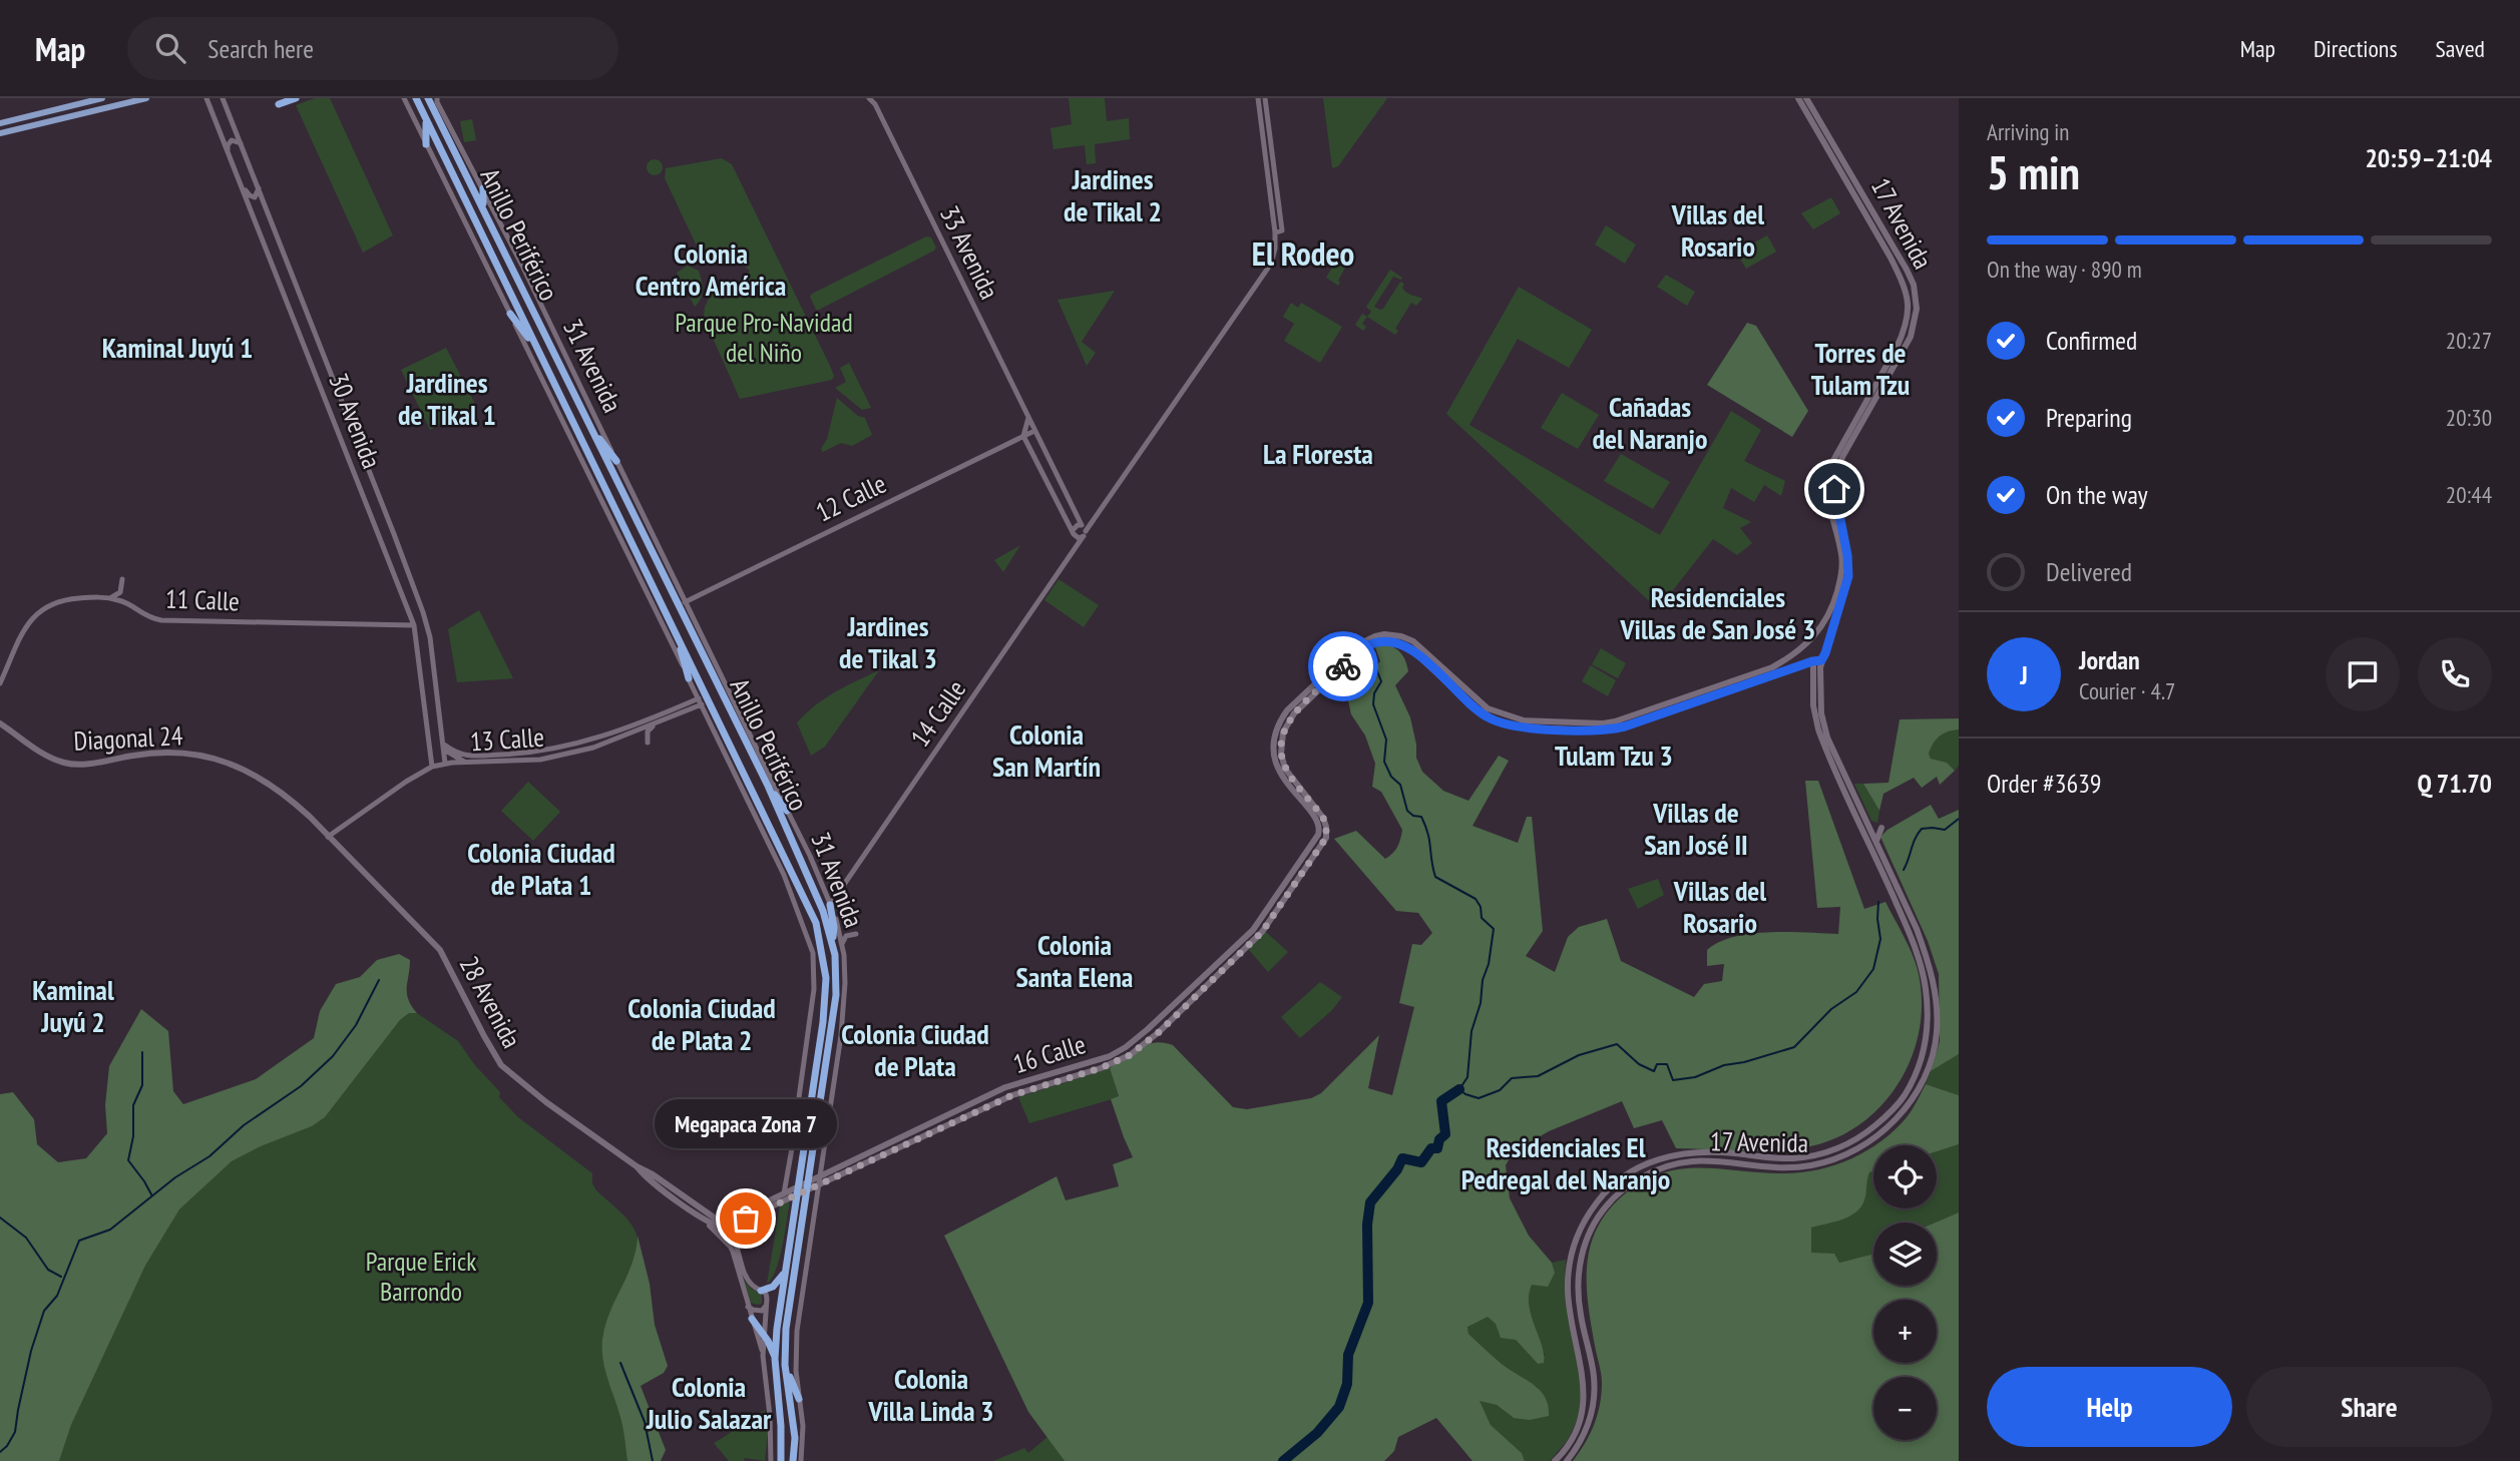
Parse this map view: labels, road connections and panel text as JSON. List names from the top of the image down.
{
  "streets": {
    "highway": ["Anillo Periférico"],
    "main road": [
      "17 Avenida",
      "Diagonal 24",
      "28 Avenida",
      "16 Calle"
    ],
    "street": [
      "33 Avenida",
      "31 Avenida",
      "30 Avenida",
      "12 Calle",
      "11 Calle",
      "14 Calle",
      "13 Calle"
    ]
  },
  "crossings": [
    ["Anillo Periférico", "31 Avenida"],
    ["33 Avenida", "12 Calle"],
    ["33 Avenida", "14 Calle"],
    ["31 Avenida", "12 Calle"],
    ["31 Avenida", "14 Calle"],
    ["31 Avenida", "13 Calle"],
    ["31 Avenida", "16 Calle"],
    ["30 Avenida", "11 Calle"],
    ["30 Avenida", "13 Calle"],
    ["Diagonal 24", "13 Calle"],
    ["Diagonal 24", "28 Avenida"],
    ["13 Calle", "28 Avenida"],
    ["28 Avenida", "16 Calle"]
  ],
  "districts": [
    "Jardines de Tikal 2",
    "Villas del Rosario",
    "Colonia Centro América",
    "El Rodeo",
    "Kaminal Juyú 1",
    "Torres de Tulam Tzu",
    "Jardines de Tikal 1",
    "Cañadas del Naranjo",
    "La Floresta",
    "Residenciales Villas de San José 3",
    "Jardines de Tikal 3",
    "Colonia San Martín",
    "Tulam Tzu 3",
    "Villas de San José II",
    "Colonia Ciudad de Plata 1",
    "Villas del Rosario",
    "Colonia Santa Elena",
    "Kaminal Juyú 2",
    "Colonia Ciudad de Plata 2",
    "Colonia Ciudad de Plata",
    "Residenciales El Pedregal del Naranjo",
    "Colonia Villa Linda 3",
    "Colonia Julio Salazar"
  ],
  "parks": ["Parque Pro-Navidad del Niño", "Parque Erick Barrondo"],
  "places": ["Megapaca Zona 7"],
  "page": {
    "header": "Map",
    "search": "Search here",
    "nav": ["Map", "Directions", "Saved"],
    "heading": ["5 min", "Arriving in", "20:59–21:04"],
    "panel": [
      "Jordan",
      "Courier · 4.7",
      "Order #3639",
      "Q 71.70"
    ],
    "bar": "On the way · 890 m",
    "list": [
      ["Confirmed", "20:27"],
      ["Preparing", "20:30"],
      ["On the way", "20:44"],
      "Delivered"
    ],
    "round": "J",
    "bubble": "Megapaca Zona 7",
    "map_buttons": ["+", "−"],
    "buttons": ["Help", "Share"]
  }
}
